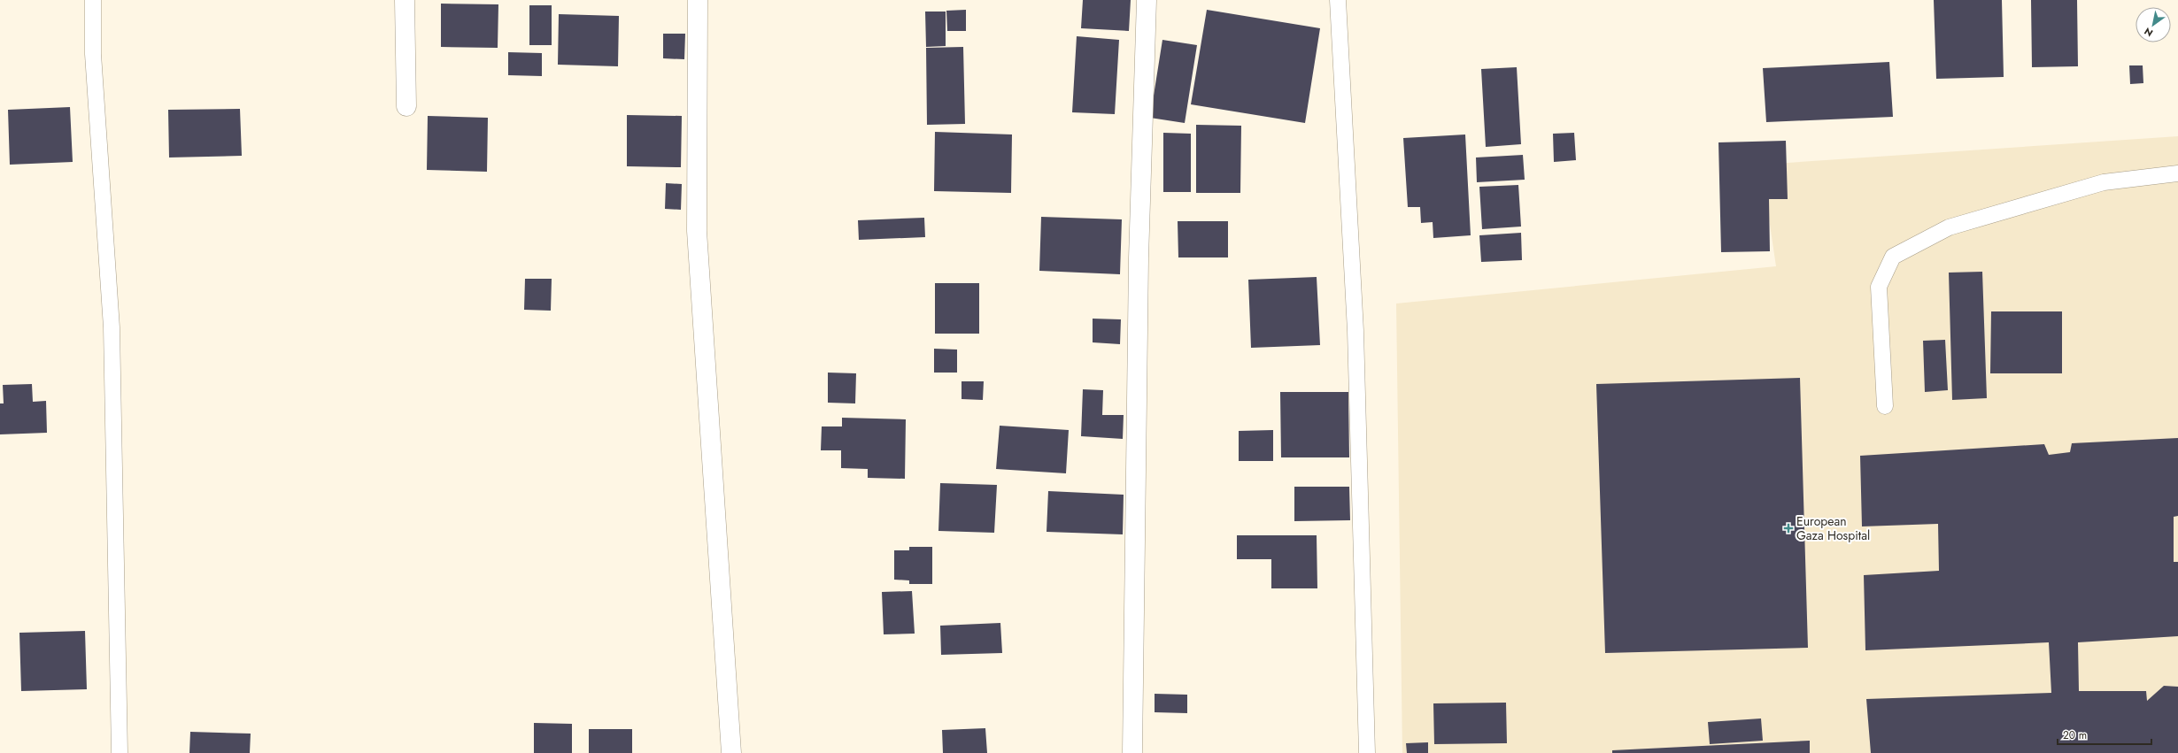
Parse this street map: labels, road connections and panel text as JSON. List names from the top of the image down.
{
  "places": {
    "health": ["European Gaza Hospital"]
  },
  "scale_bar": "20 m",
  "north": "bottom left"
}
